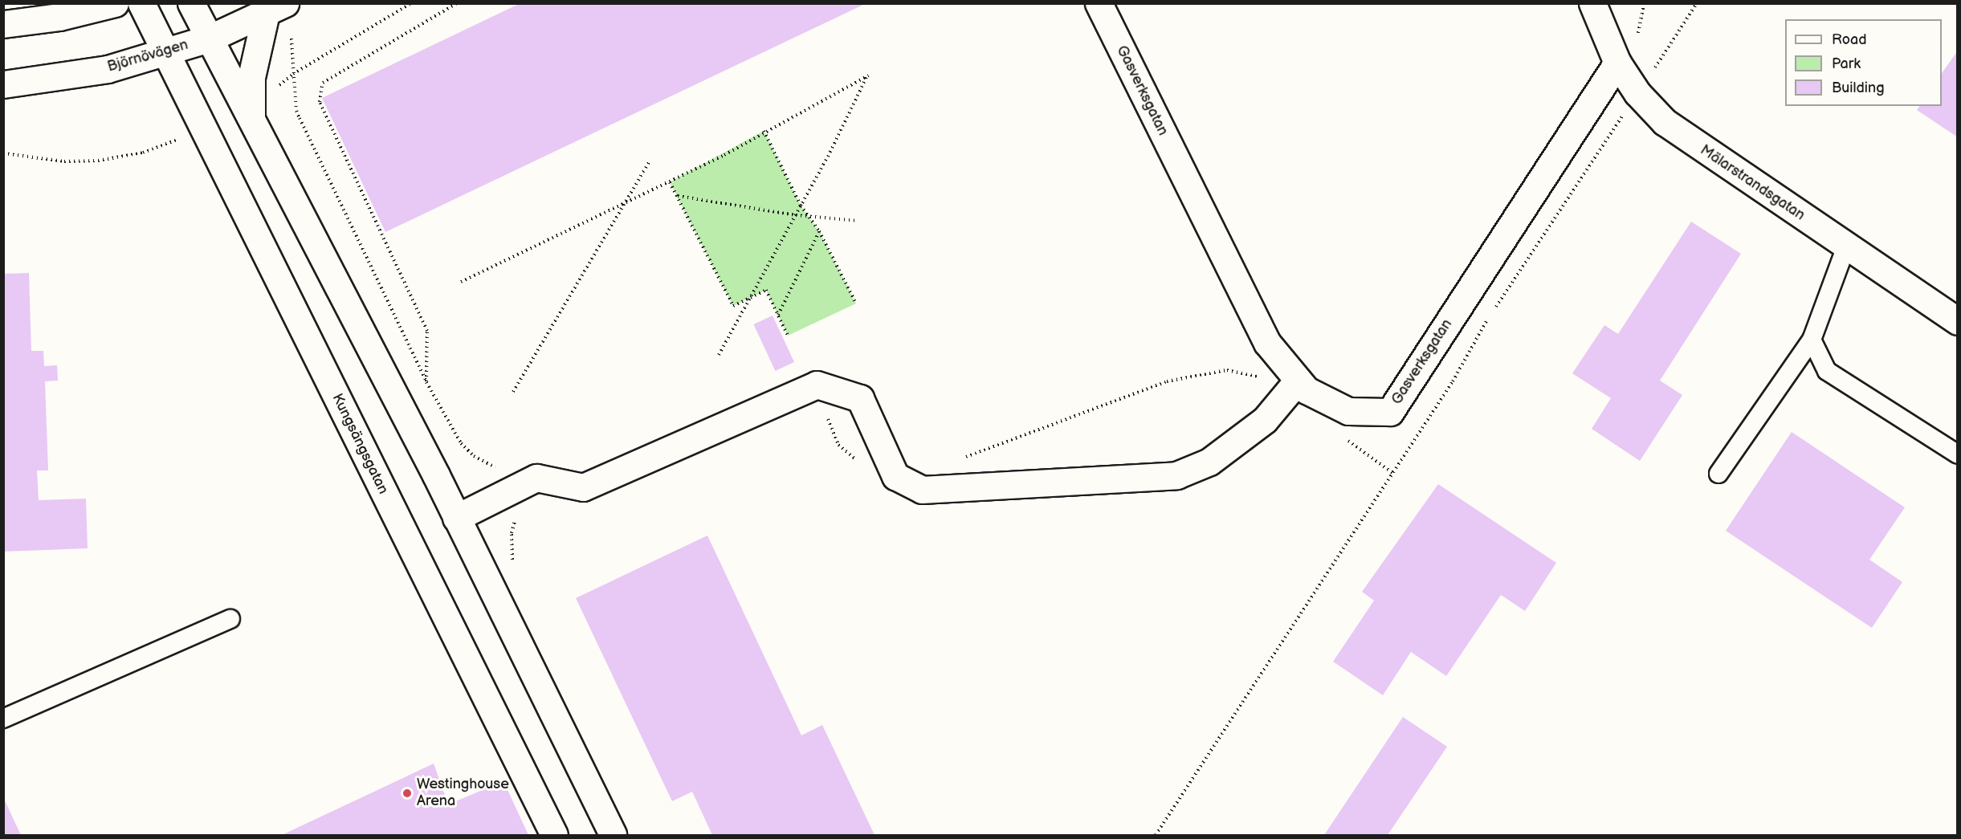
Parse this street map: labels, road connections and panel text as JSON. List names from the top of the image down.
{
  "streets": {
    "street": [
      "Björnövägen",
      "Gasverksgatan",
      "Mälarstrandsgatan",
      "Kungsängsgatan"
    ]
  },
  "crossings": [
    ["Björnövägen", "Kungsängsgatan"],
    ["Gasverksgatan", "Mälarstrandsgatan"]
  ],
  "places": ["Westinghouse Arena"],
  "legend": ["Road", "Park", "Building"]
}
